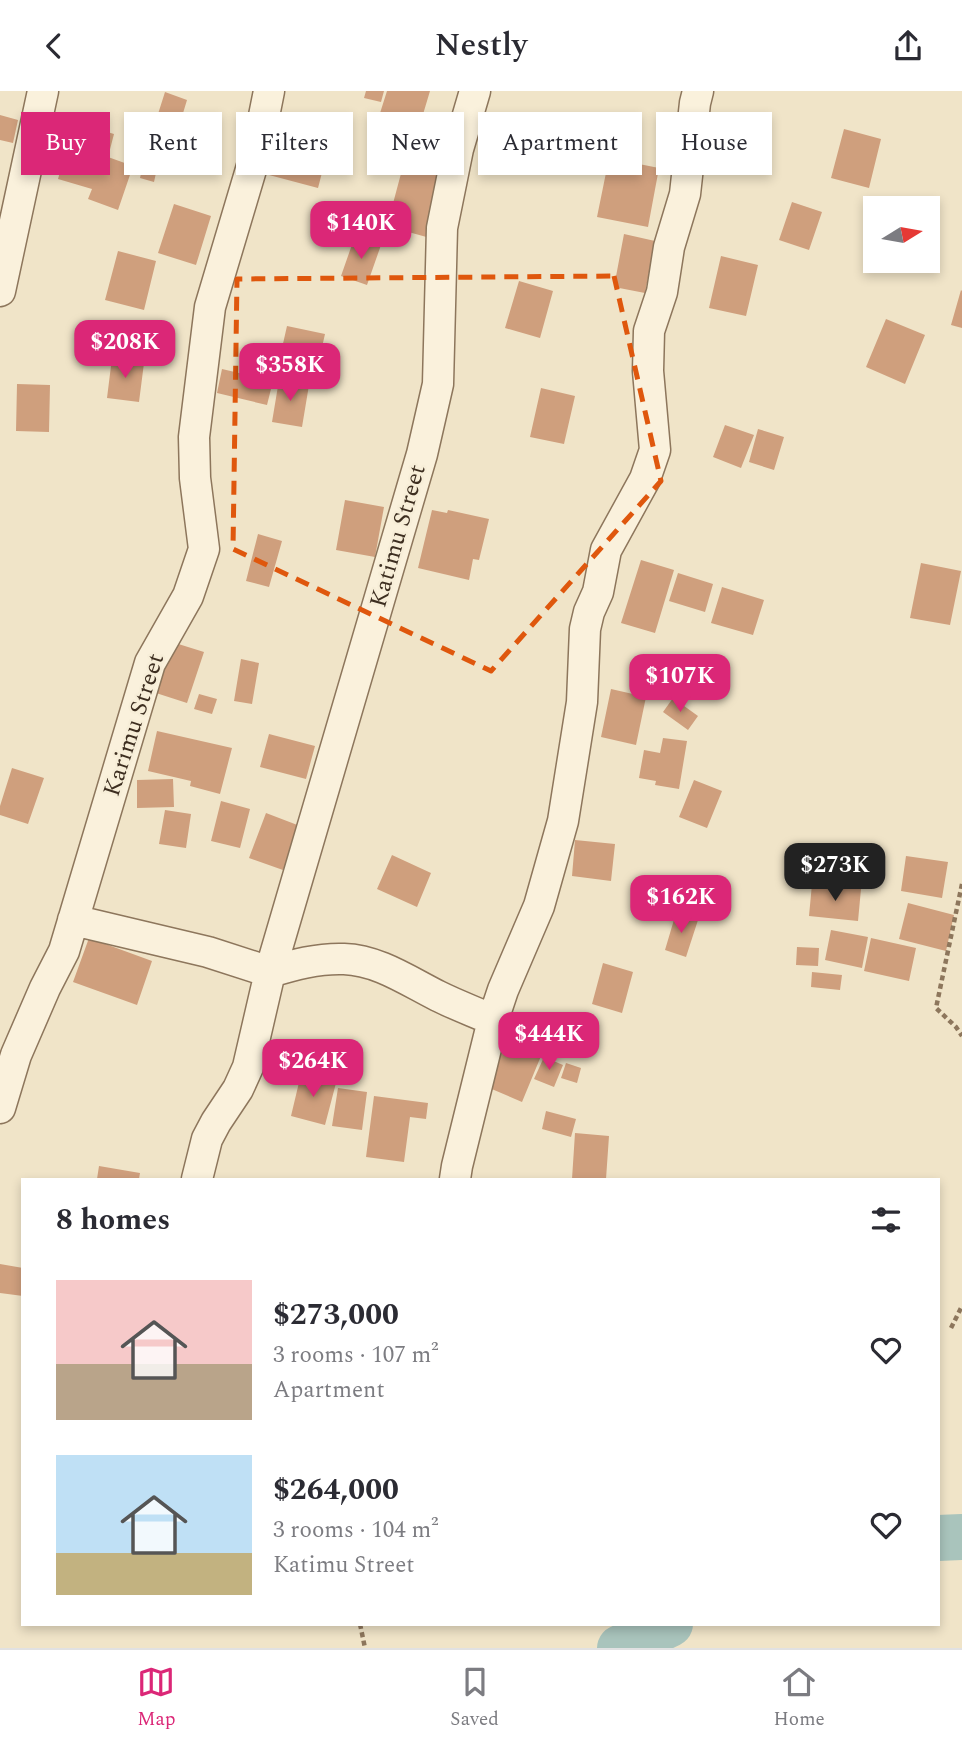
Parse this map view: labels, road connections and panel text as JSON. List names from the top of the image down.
{
  "streets": {
    "street": ["Katimu Street", "Karimu Street"]
  },
  "north": "right",
  "page": {
    "header": "Nestly",
    "chip": [
      "Buy",
      "Rent",
      "Filters",
      "New",
      "Apartment",
      "House"
    ],
    "price": [
      "$140K",
      "$208K",
      "$358K",
      "$107K",
      "$273K",
      "$162K",
      "$444K",
      "$264K"
    ],
    "heading": "8 homes",
    "list": [
      {
        "name": "$273,000",
        "note": "3 rooms · 107 m² · Apartment"
      },
      {
        "name": "$264,000",
        "note": "3 rooms · 104 m² · Katimu Street"
      }
    ],
    "tabs": ["Map", "Saved", "Home"]
  }
}
